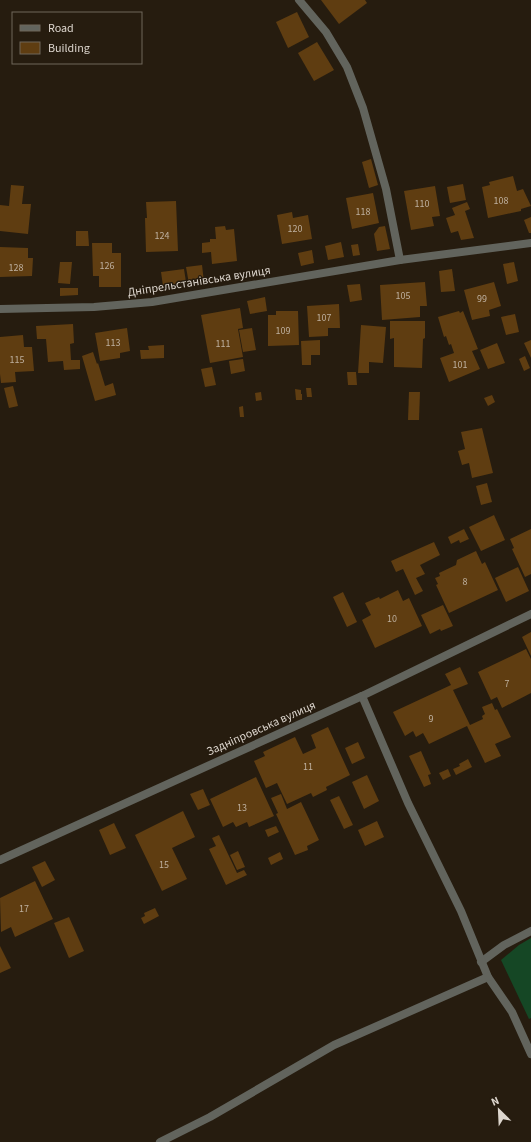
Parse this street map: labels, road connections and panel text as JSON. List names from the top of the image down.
{
  "streets": {
    "street": ["Дніпрельстанівська вулиця", "Задніпровська вулиця"]
  },
  "house_numbers": [
    "108",
    "110",
    "118",
    "120",
    "124",
    "126",
    "128",
    "105",
    "99",
    "107",
    "109",
    "113",
    "111",
    "115",
    "101",
    "8",
    "10",
    "7",
    "9",
    "11",
    "13",
    "15",
    "17"
  ],
  "legend": ["Road", "Building"],
  "north": "top left"
}
